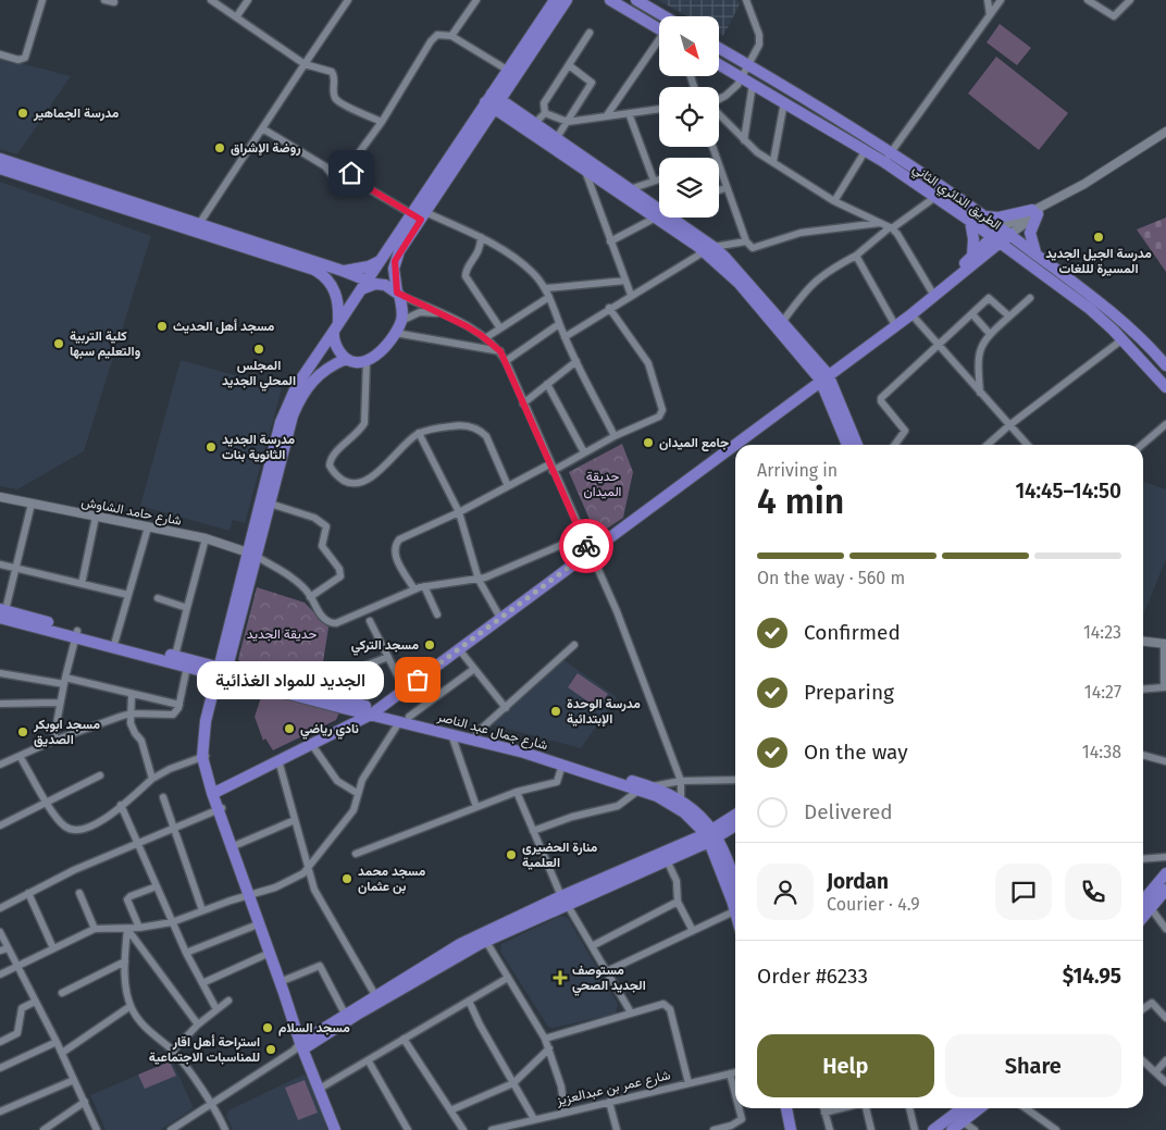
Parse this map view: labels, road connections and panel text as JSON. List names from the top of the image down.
{
  "streets": {
    "main road": ["الطريق الدائري الثاني", "شارع جمال عبد الناصر"],
    "street": ["شارع حامد الشاوش", "شارع عمر بن عبدالعزيز"]
  },
  "parks": ["حديقة الميدان", "حديقة الجديد"],
  "places": {
    "other": [
      "مدرسة الجماهير",
      "روضة الإشراق",
      "مدرسة الجيل الجديد المسيرة لللغات",
      "مسجد أهل الحديث",
      "كلية التربية والتعليم سبها",
      "المجلس المحلي الجديد",
      "جامع الميدان",
      "مدرسة الجديد الثانوية بنات",
      "مسجد التركي",
      "الجديد للمواد الغذائية",
      "مدرسة الوحدة الإبتدائية",
      "نادي رياضي",
      "مسجد ابوبكر الصديق",
      "منارة الحضيري العلمية",
      "مسجد محمد بن عثمان",
      "مسجد السلام",
      "استراحة أهل اقار للمناسبات الاجتماعية"
    ],
    "health": ["مستوصف الجديد الصحي"]
  },
  "north": "bottom right",
  "page": {
    "heading": ["4 min", "Arriving in", "14:45–14:50"],
    "panel": [
      "Jordan",
      "Courier · 4.9",
      "Order #6233",
      "$14.95"
    ],
    "bar": "On the way · 560 m",
    "list": [
      ["Confirmed", "14:23"],
      ["Preparing", "14:27"],
      ["On the way", "14:38"],
      "Delivered"
    ],
    "bubble": "الجديد للمواد الغذائية",
    "buttons": ["Help", "Share"]
  }
}
